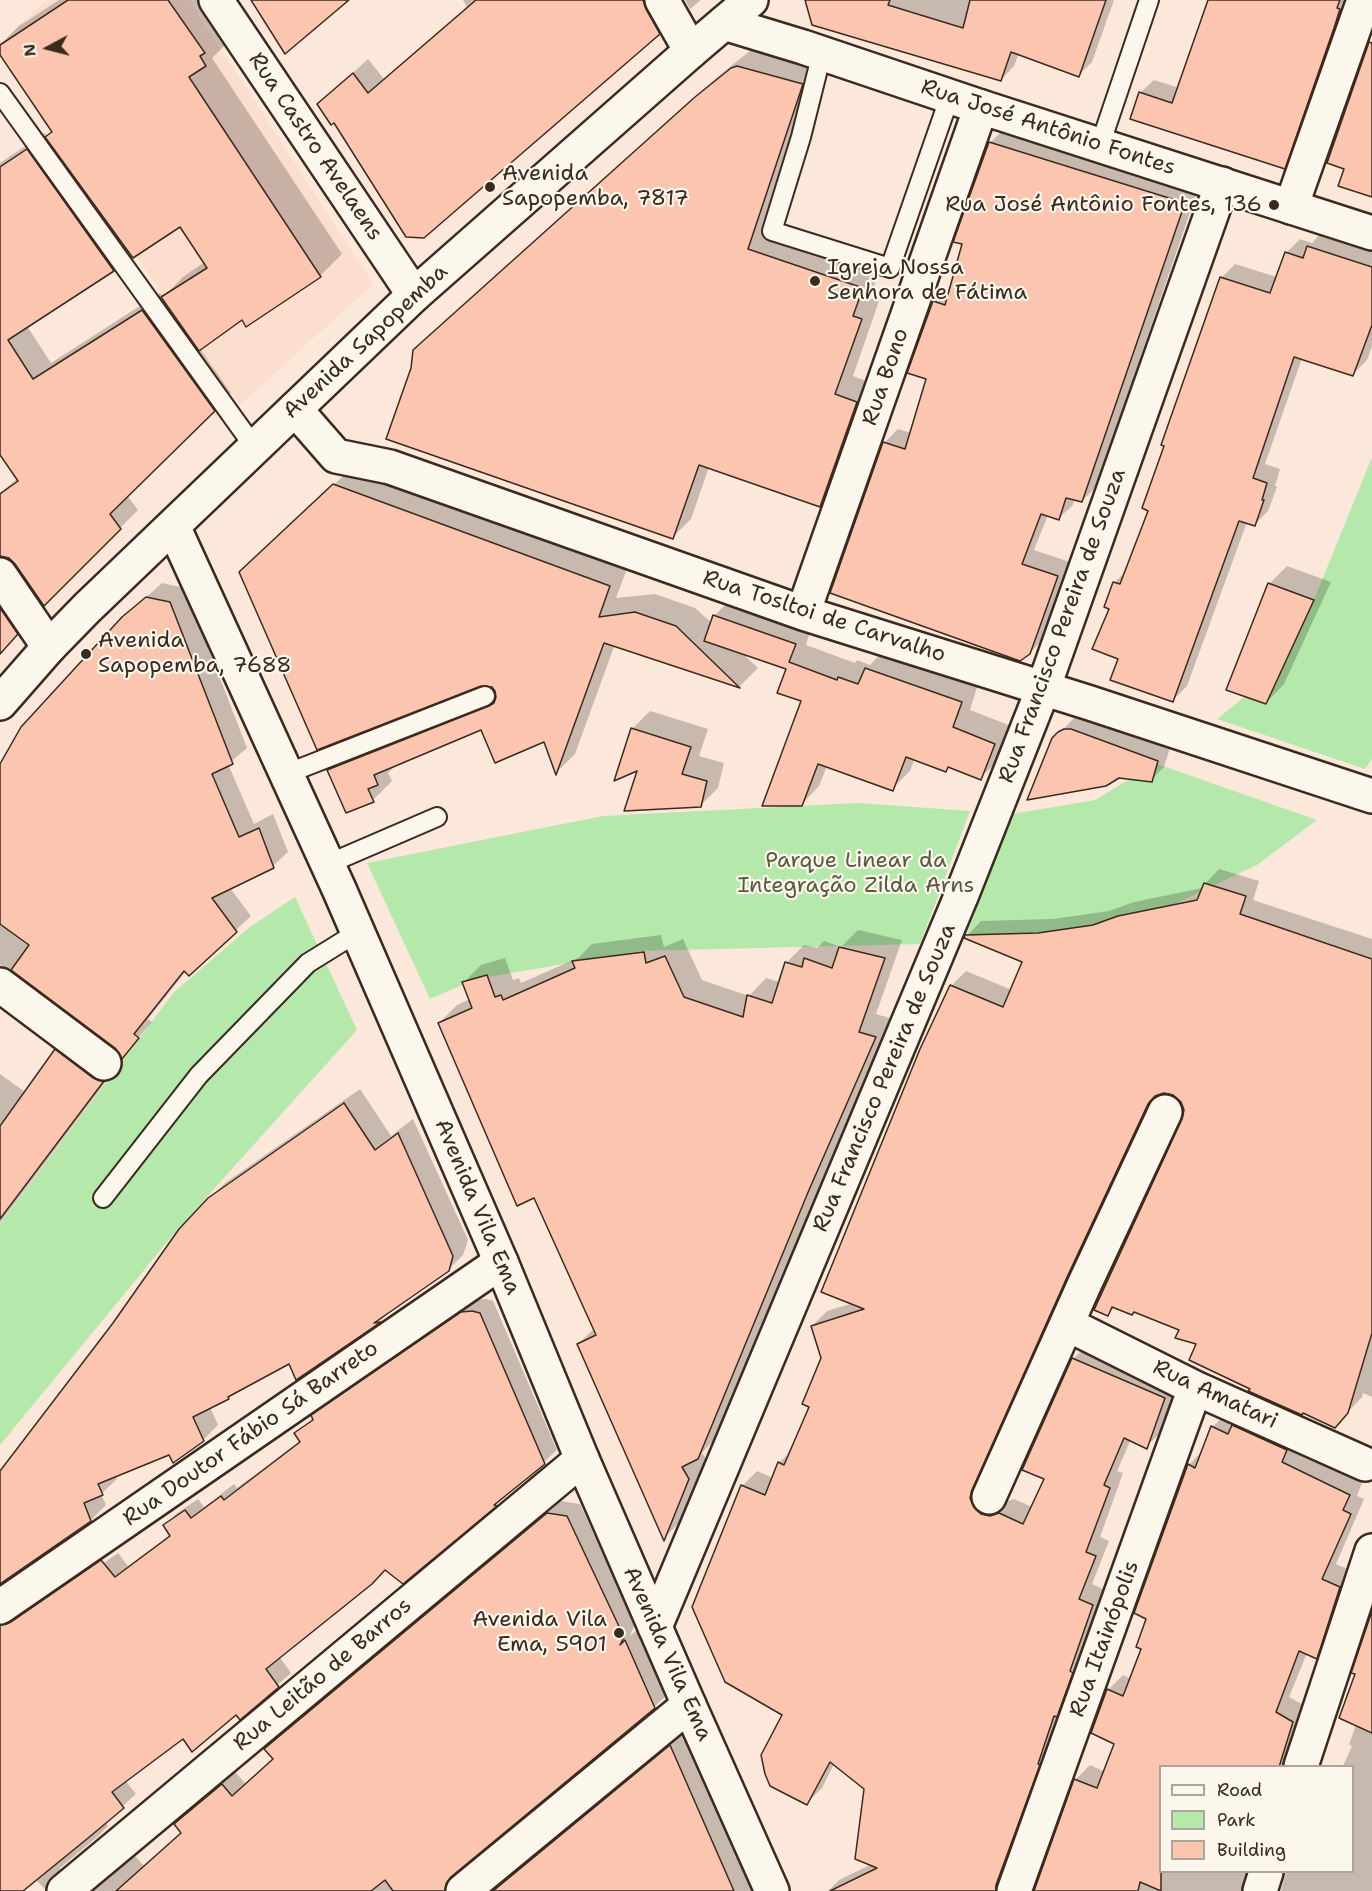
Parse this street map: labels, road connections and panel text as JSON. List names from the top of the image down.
{
  "streets": {
    "street": [
      "Rua José Antônio Fontes",
      "Rua Castro Avelaens",
      "Avenida Sapopemba",
      "Rua Bono",
      "Rua Tosltoi de Carvalho",
      "Rua Francisco Pereira de Souza",
      "Avenida Vila Ema",
      "Rua Amatari",
      "Rua Doutor Fábio Sá Barreto",
      "Rua Itainópolis",
      "Rua Leitão de Barros"
    ]
  },
  "crossings": [
    ["Rua José Antônio Fontes", "Avenida Sapopemba"],
    ["Rua José Antônio Fontes", "Rua Bono"],
    ["Rua José Antônio Fontes", "Rua Francisco Pereira de Souza"],
    ["Rua Castro Avelaens", "Avenida Sapopemba"],
    ["Avenida Sapopemba", "Rua Tosltoi de Carvalho"],
    ["Avenida Sapopemba", "Avenida Vila Ema"],
    ["Rua Bono", "Rua Tosltoi de Carvalho"],
    ["Rua Tosltoi de Carvalho", "Rua Francisco Pereira de Souza"],
    ["Rua Francisco Pereira de Souza", "Avenida Vila Ema"],
    ["Avenida Vila Ema", "Rua Doutor Fábio Sá Barreto"],
    ["Avenida Vila Ema", "Rua Leitão de Barros"],
    ["Rua Amatari", "Rua Itainópolis"]
  ],
  "parks": ["Parque Linear da Integração Zilda Arns"],
  "places": [
    "Avenida Sapopemba, 7817",
    "Rua José Antônio Fontes, 136",
    "Igreja Nossa Senhora de Fátima",
    "Avenida Sapopemba, 7688",
    "Avenida Vila Ema, 5901"
  ],
  "legend": ["Road", "Park", "Building"],
  "north": "left"
}
